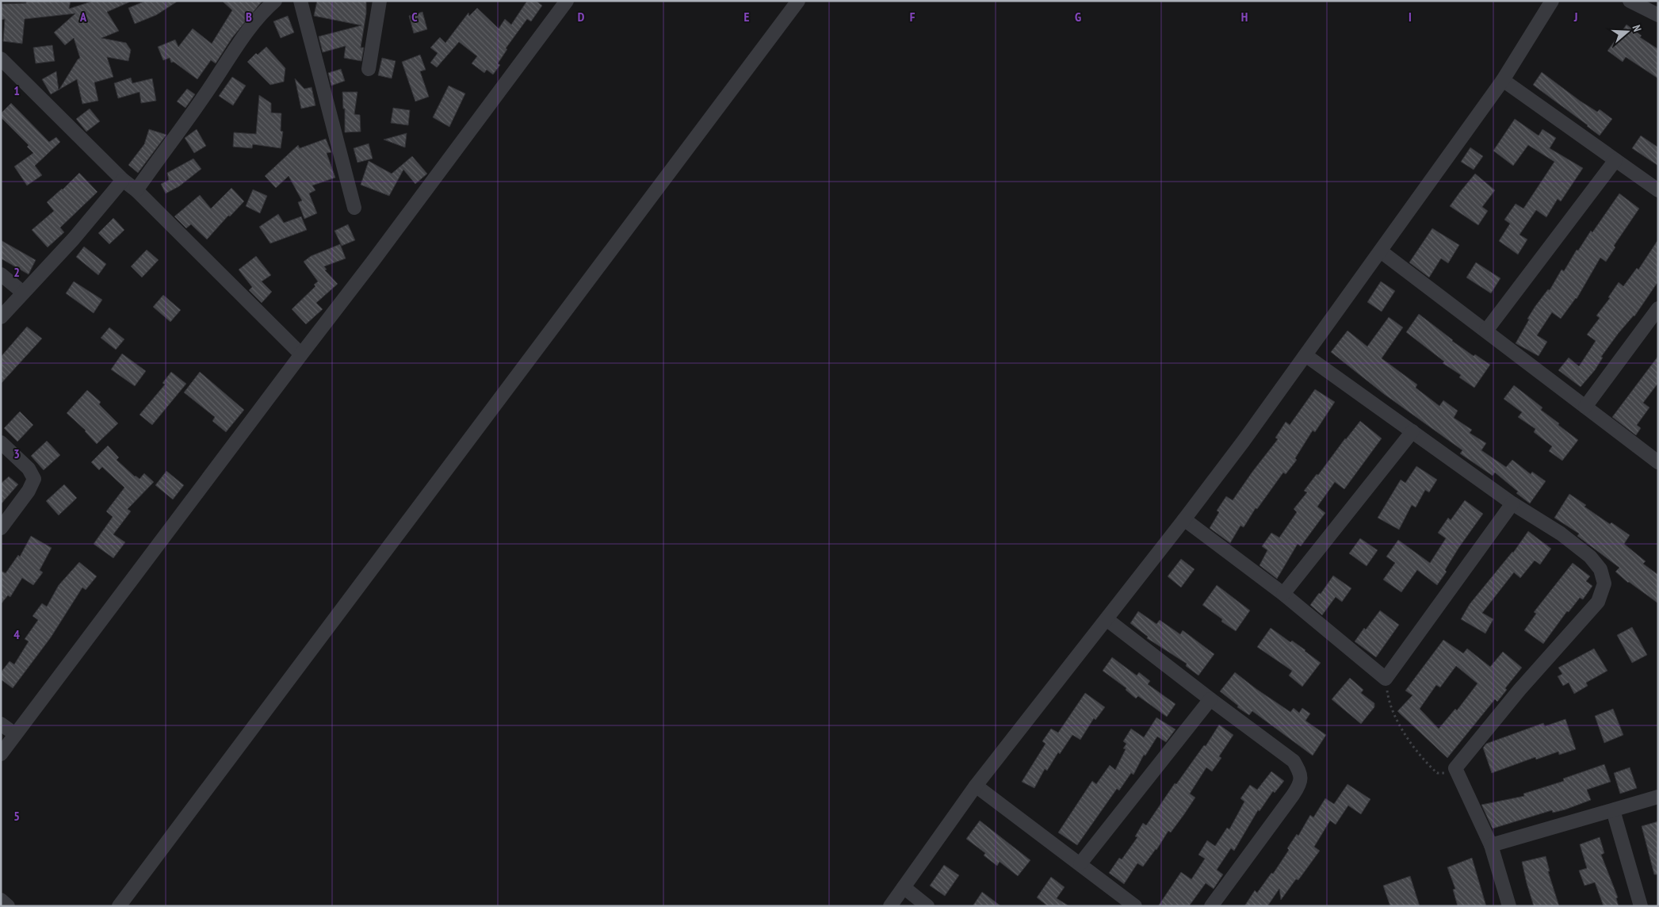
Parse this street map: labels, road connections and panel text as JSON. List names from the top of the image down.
{
  "north": "right",
  "grid": {
    "columns": [
      "A",
      "B",
      "C",
      "D",
      "E",
      "F",
      "G",
      "H",
      "I",
      "J"
    ],
    "rows": [
      "1",
      "2",
      "3",
      "4",
      "5"
    ]
  }
}
